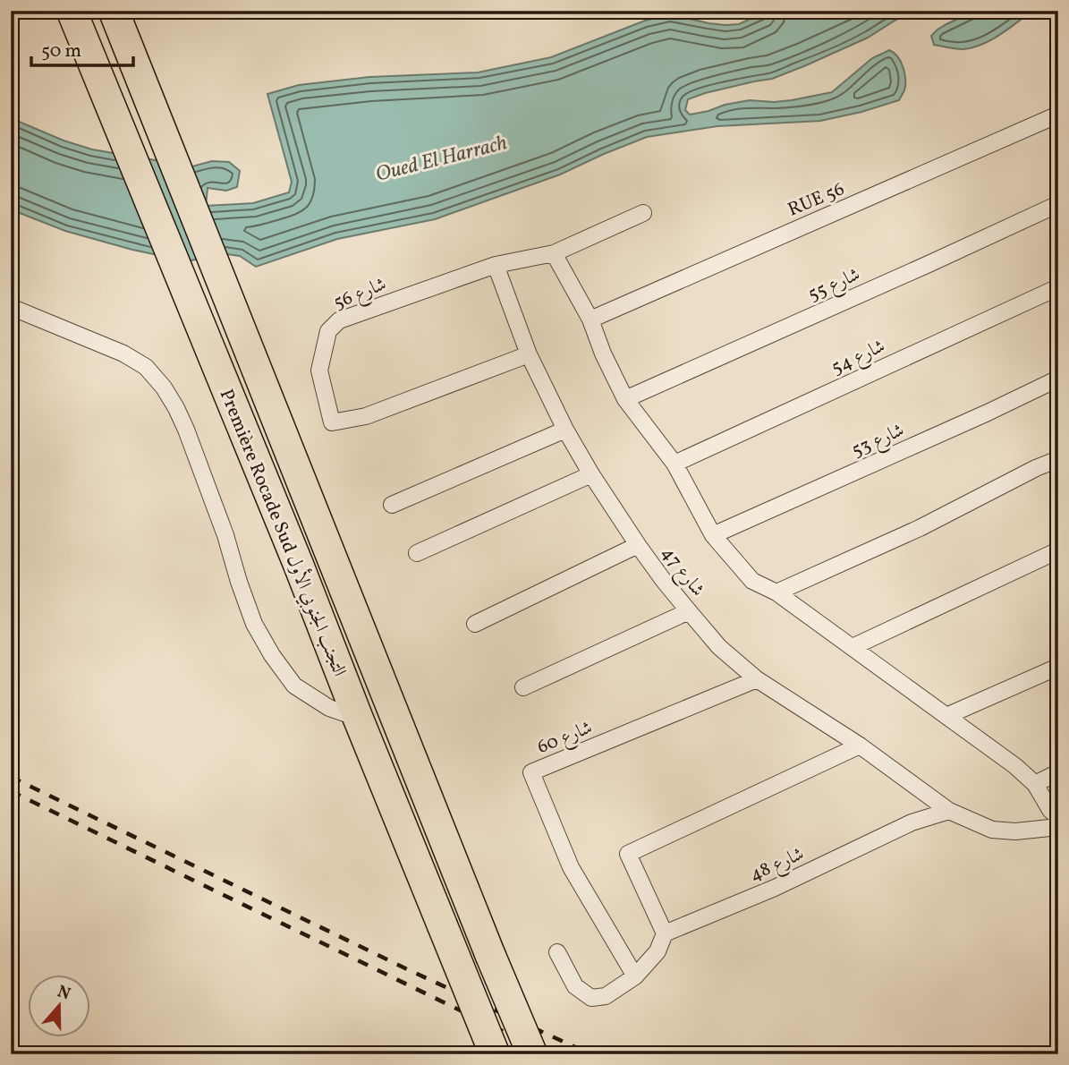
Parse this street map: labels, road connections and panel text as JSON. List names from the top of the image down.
{
  "streets": {
    "highway": ["Première Rocade Sud التجنب الجنوبي الأول"],
    "street": [
      "RUE 56",
      "شارع 55",
      "شارع 56",
      "شارع 54",
      "شارع 53",
      "شارع 47",
      "شارع 60",
      "شارع 48"
    ]
  },
  "crossings": [
    ["شارع 56", "شارع 47"],
    ["شارع 47", "شارع 60"],
    ["شارع 47", "شارع 48"]
  ],
  "water": ["Oued El Harrach"],
  "scale_bar": "50 m",
  "north": "top"
}
